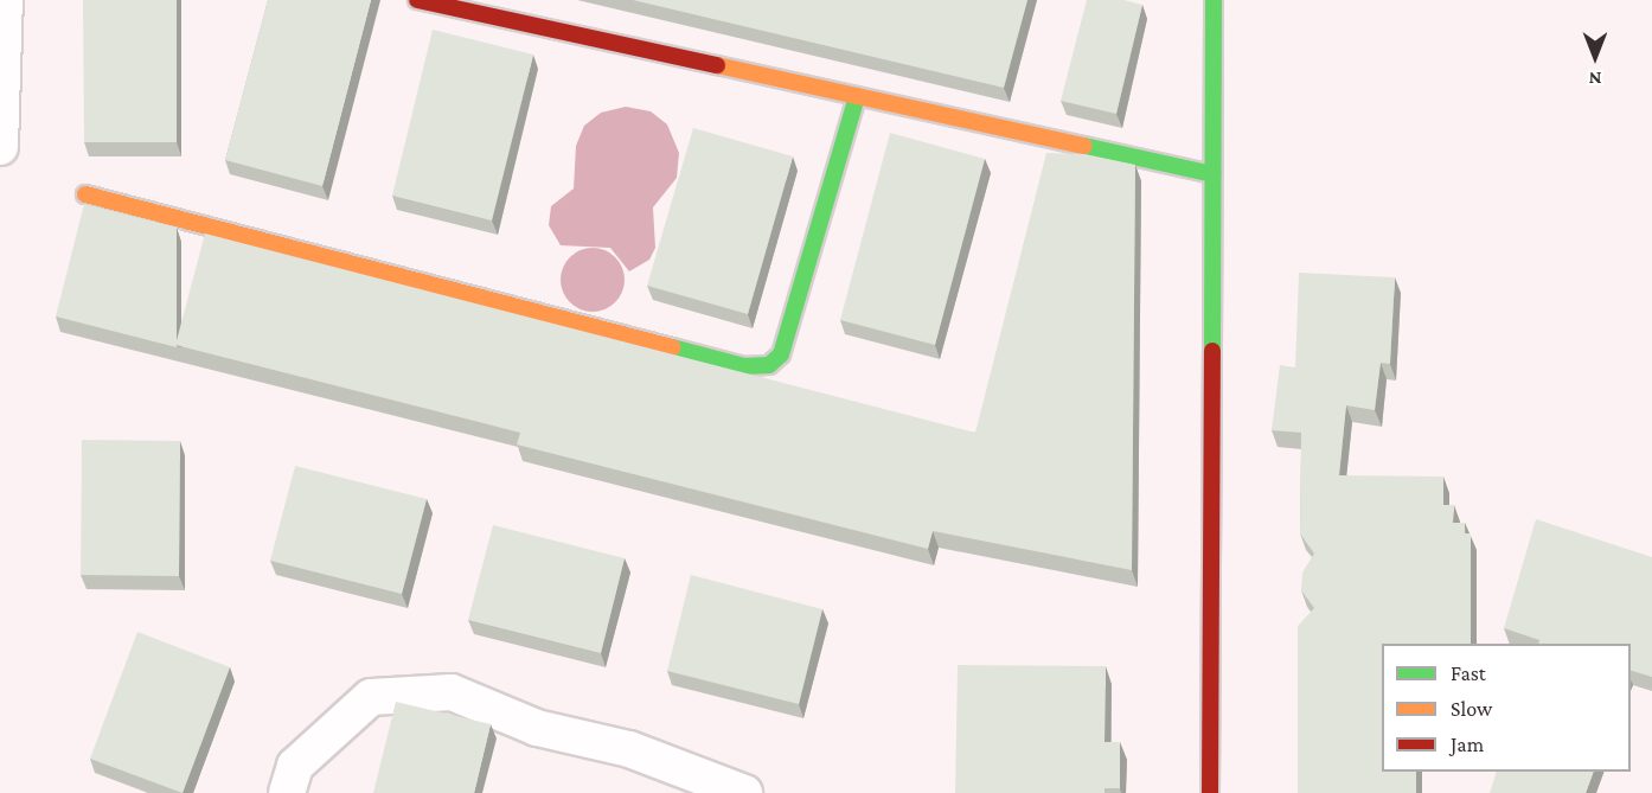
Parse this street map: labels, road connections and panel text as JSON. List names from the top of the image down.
{
  "legend": ["Fast", "Slow", "Jam"],
  "north": "bottom"
}
